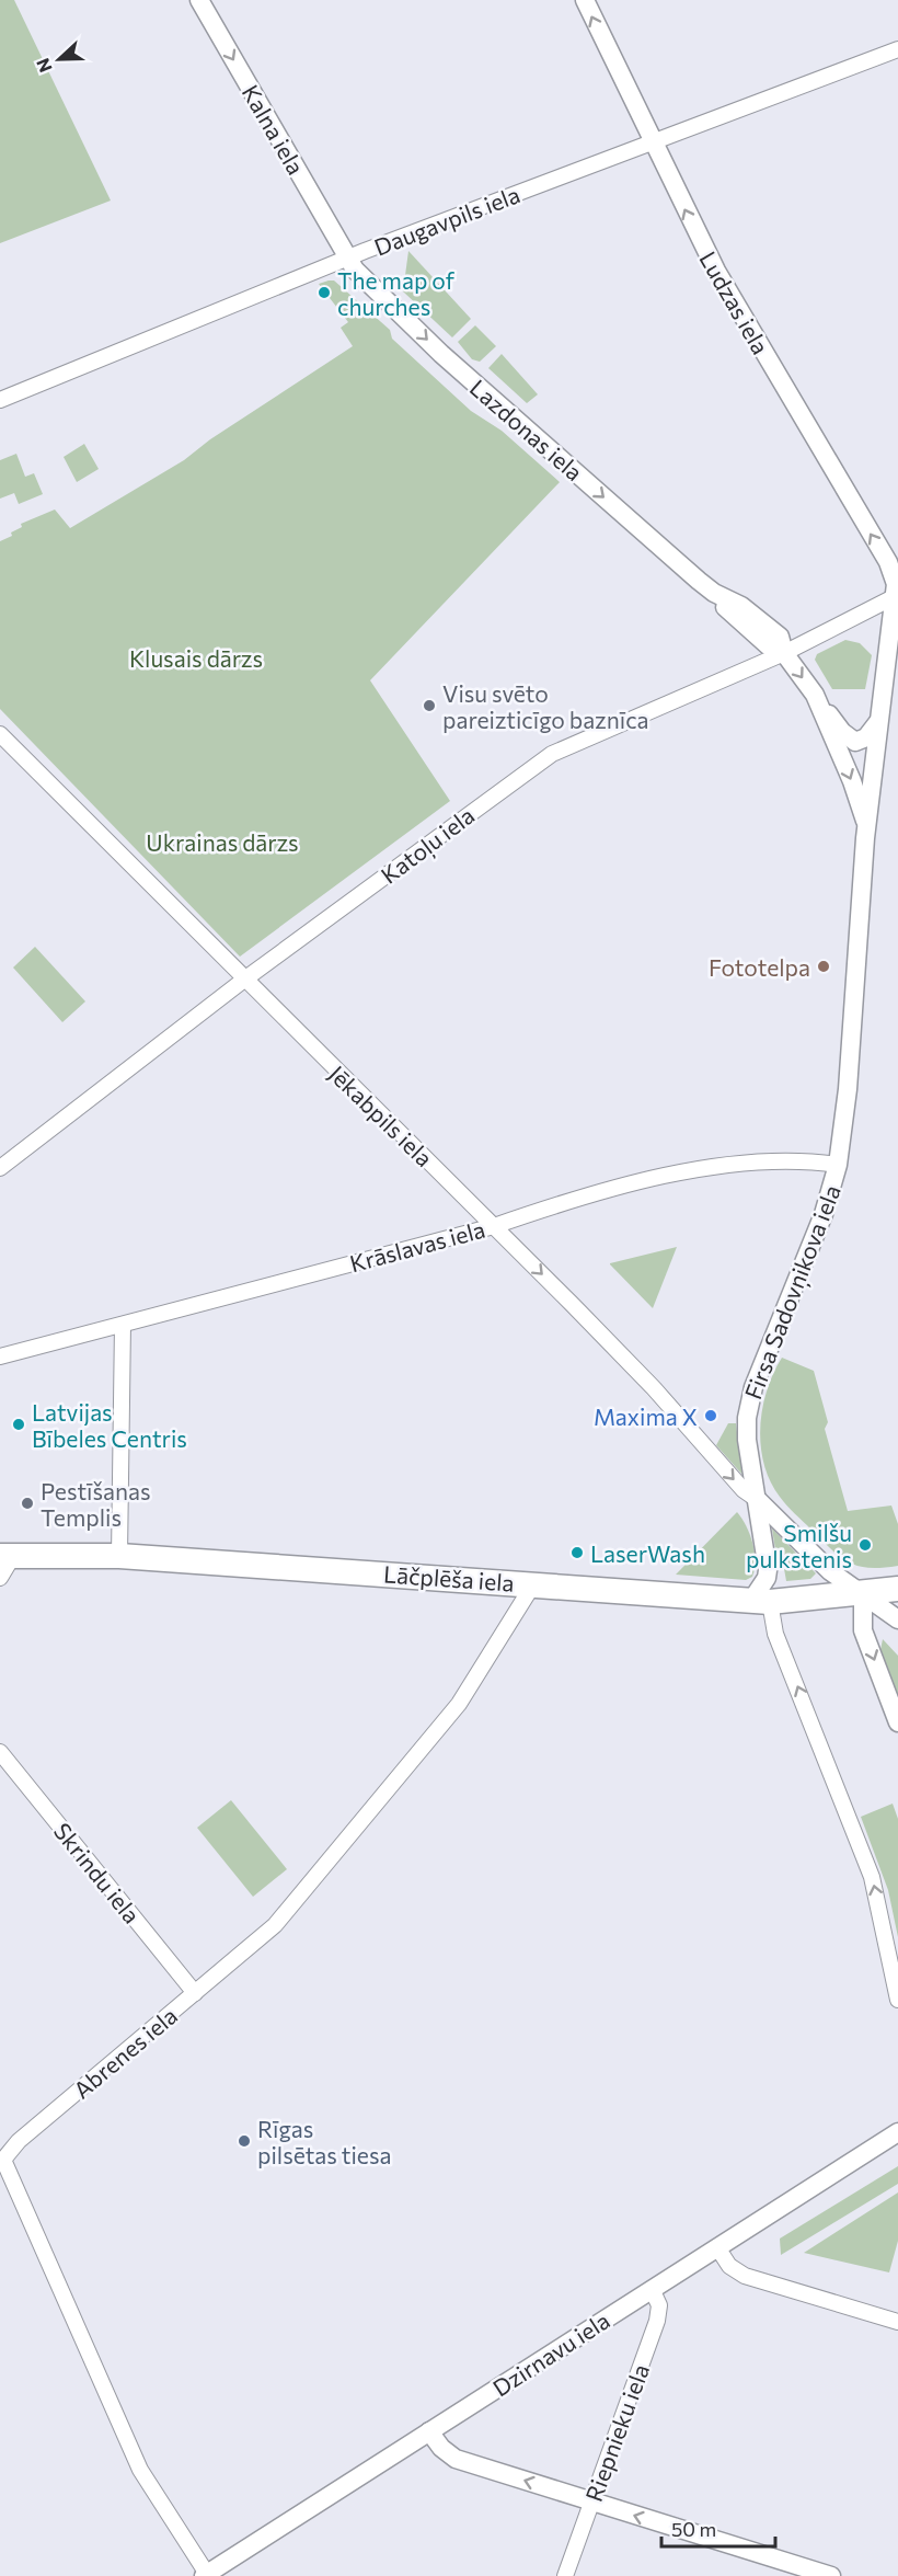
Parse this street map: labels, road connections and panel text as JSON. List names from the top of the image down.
{
  "streets": {
    "highway": ["Lāčplēša iela"],
    "street": [
      "Kalna iela",
      "Daugavpils iela",
      "Ludzas iela",
      "Lazdonas iela",
      "Katoļu iela",
      "Jēkabpils iela",
      "Krāslavas iela",
      "Firsa Sadovņikova iela",
      "Skrindu iela",
      "Abrenes iela",
      "Dzirnavu iela",
      "Riepnieku iela"
    ]
  },
  "crossings": [
    ["Kalna iela", "Daugavpils iela"],
    ["Kalna iela", "Lazdonas iela"],
    ["Daugavpils iela", "Ludzas iela"],
    ["Daugavpils iela", "Lazdonas iela"],
    ["Ludzas iela", "Katoļu iela"],
    ["Ludzas iela", "Firsa Sadovņikova iela"],
    ["Lazdonas iela", "Katoļu iela"],
    ["Lazdonas iela", "Firsa Sadovņikova iela"],
    ["Katoļu iela", "Jēkabpils iela"],
    ["Katoļu iela", "Firsa Sadovņikova iela"],
    ["Jēkabpils iela", "Krāslavas iela"],
    ["Jēkabpils iela", "Firsa Sadovņikova iela"],
    ["Krāslavas iela", "Firsa Sadovņikova iela"],
    ["Firsa Sadovņikova iela", "Lāčplēša iela"],
    ["Lāčplēša iela", "Abrenes iela"],
    ["Skrindu iela", "Abrenes iela"],
    ["Abrenes iela", "Dzirnavu iela"],
    ["Dzirnavu iela", "Riepnieku iela"]
  ],
  "one_way": [
    "Kalna iela",
    "Ludzas iela",
    "Lazdonas iela",
    "Jēkabpils iela"
  ],
  "parks": ["Klusais dārzs", "Ukrainas dārzs"],
  "places": [
    "The map of churches",
    "Visu svēto pareizticīgo baznīca",
    "Fototelpa",
    "Maxima X",
    "Latvijas Bībeles Centris",
    "Pestīšanas Templis",
    "Smilšu pulkstenis",
    "LaserWash",
    "Rīgas pilsētas tiesa"
  ],
  "scale_bar": "50 m",
  "north": "left"
}
